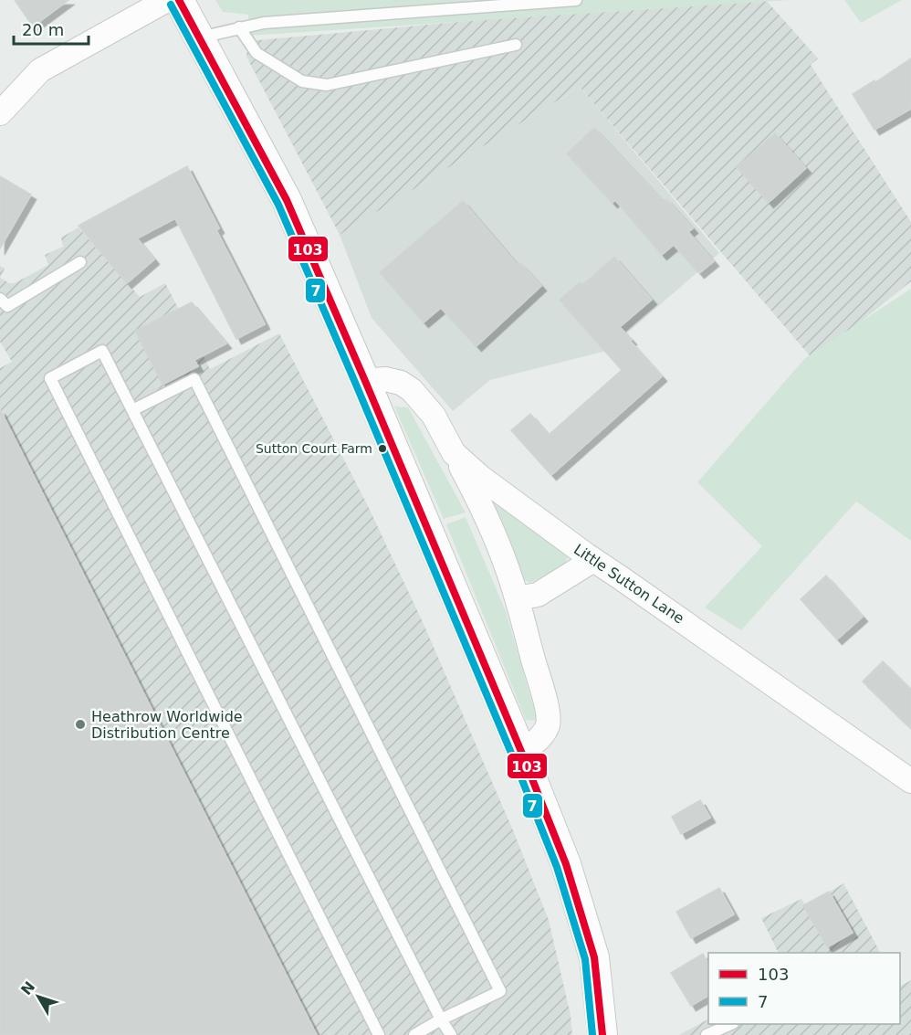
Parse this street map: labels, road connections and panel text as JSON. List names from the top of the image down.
{
  "streets": {
    "street": ["Little Sutton Lane"]
  },
  "places": ["Sutton Court Farm", "Heathrow Worldwide Distribution Centre"],
  "lines": ["transit line 103", "transit line 7"],
  "legend": ["103", "7"],
  "scale_bar": "20 m",
  "north": "top left"
}
